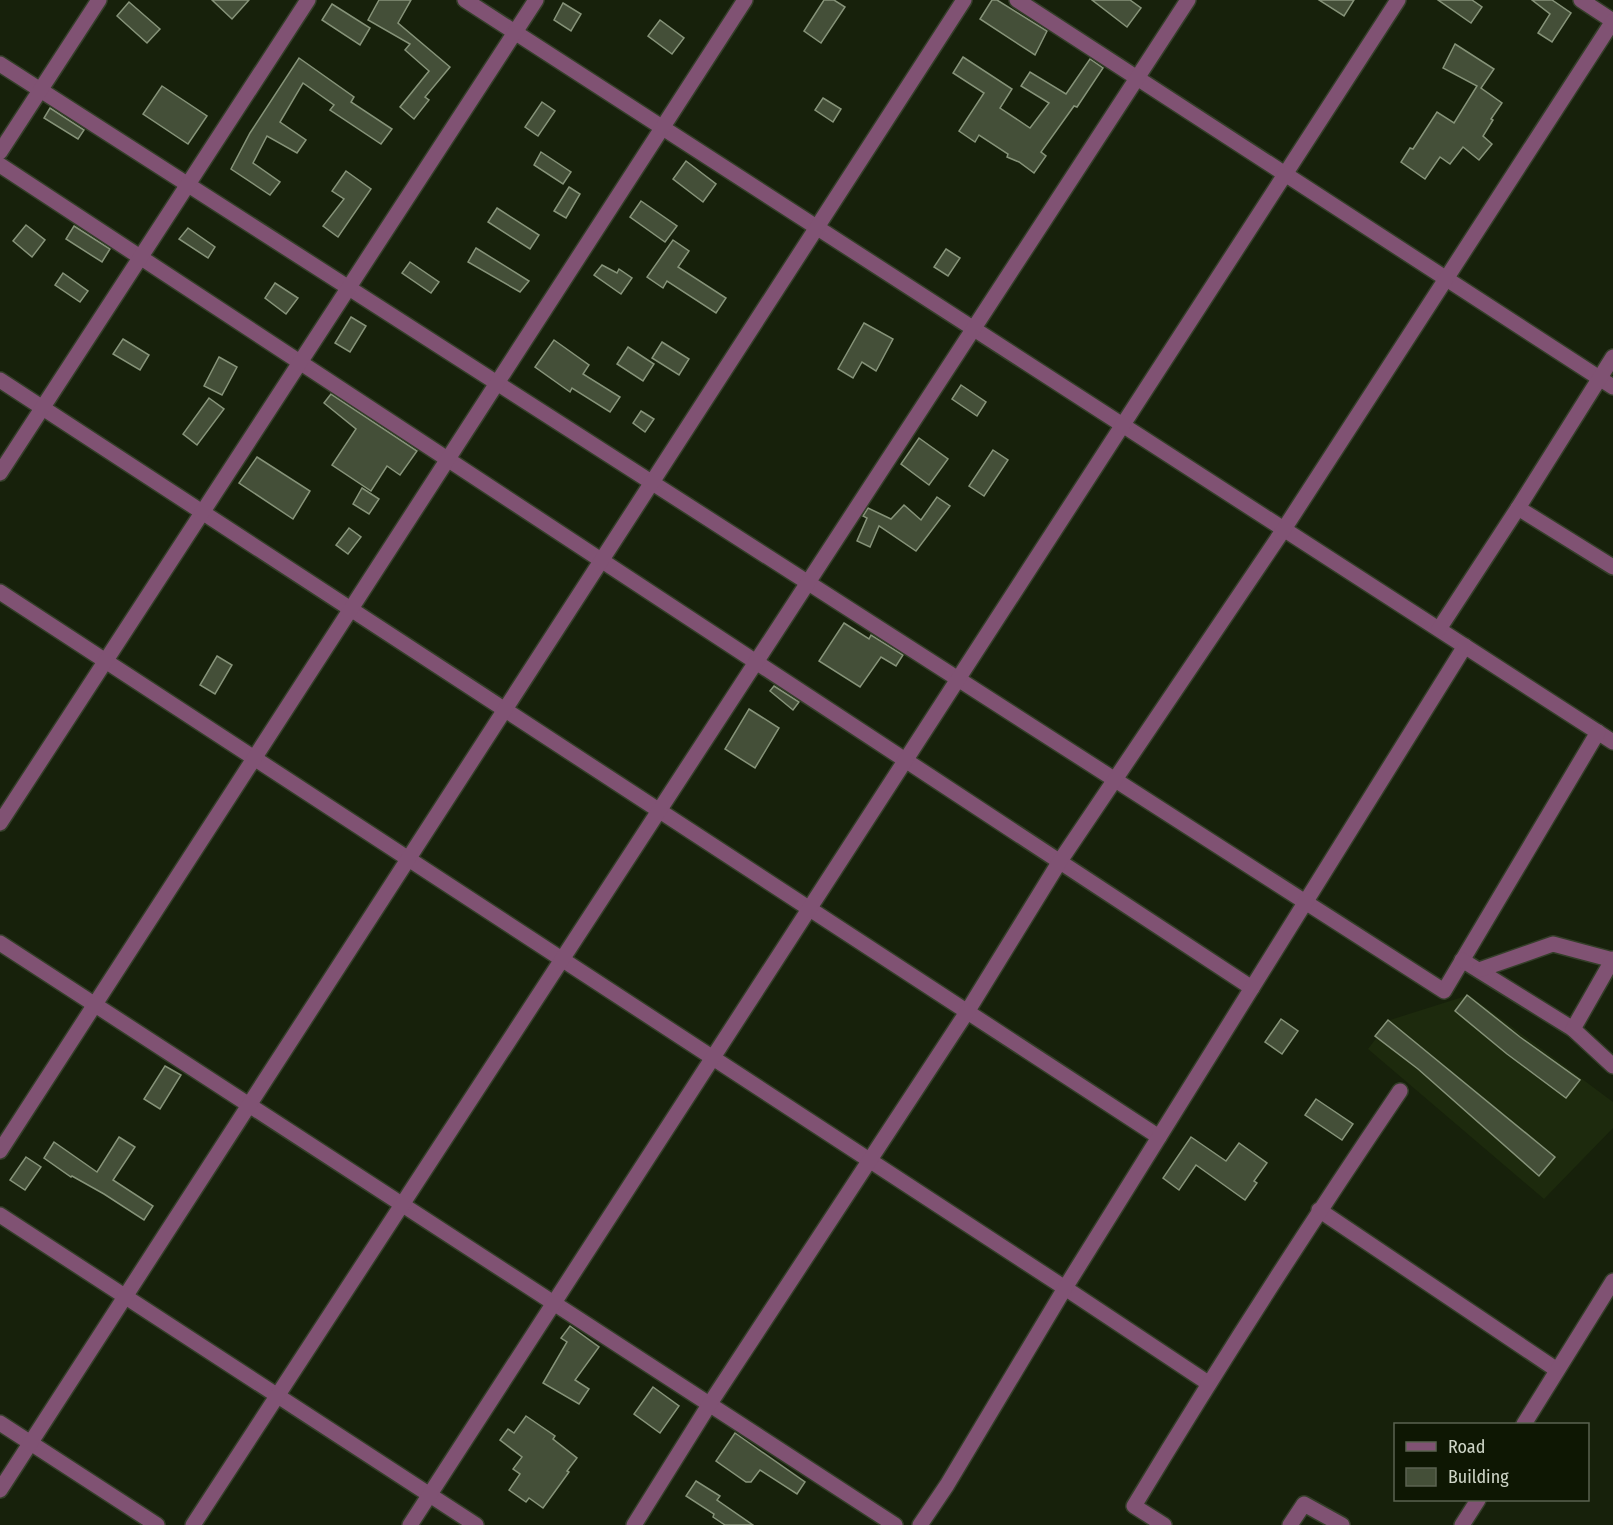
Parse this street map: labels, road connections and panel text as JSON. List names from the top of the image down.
{
  "legend": ["Road", "Building"]
}
